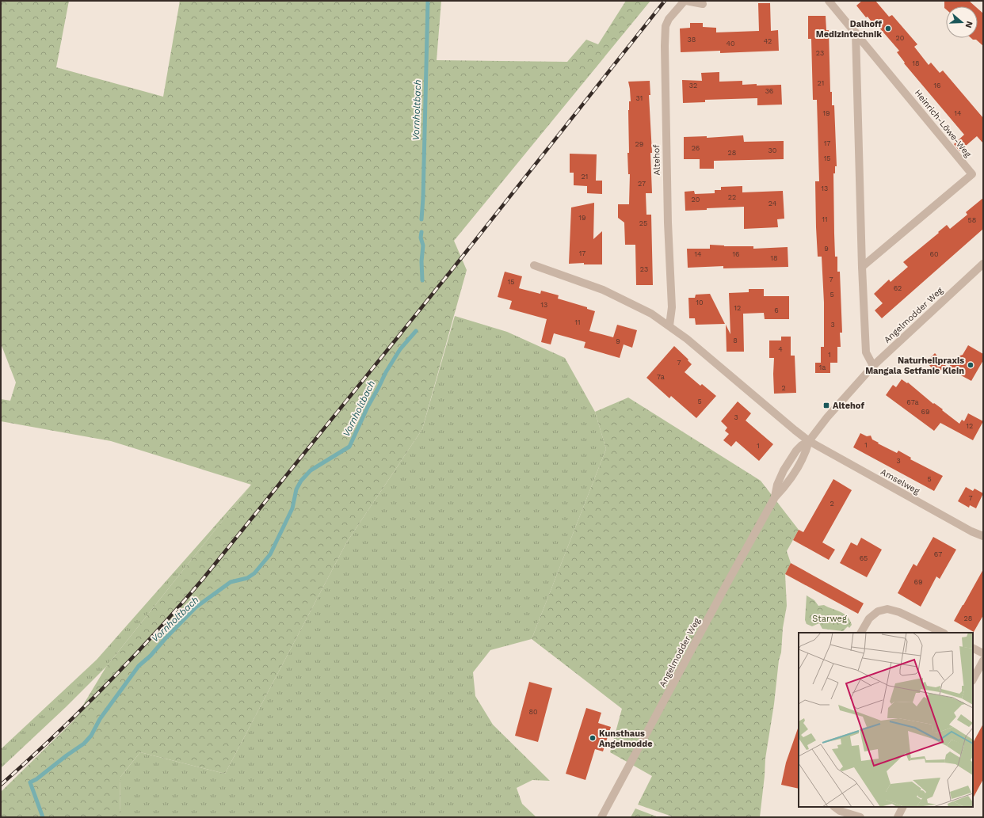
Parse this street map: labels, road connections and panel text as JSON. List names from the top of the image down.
{
  "streets": {
    "street": [
      "Heinrich-Löwe-Weg",
      "Altehof",
      "Angelmodder Weg",
      "Amselweg"
    ]
  },
  "crossings": [
    ["Angelmodder Weg", "Amselweg"]
  ],
  "water": ["Vornholtbach"],
  "parks": ["Starweg"],
  "places": {
    "other": ["Dalhoff Medizintechnik", "Naturheilpraxis Mangala Setfanie Klein", "Kunsthaus Angelmodde"],
    "transit": ["Altehof"]
  },
  "house_numbers": [
    "20",
    "38",
    "42",
    "40",
    "23",
    "18",
    "21",
    "32",
    "16",
    "36",
    "31",
    "19",
    "14",
    "17",
    "29",
    "26",
    "30",
    "28",
    "15",
    "21",
    "27",
    "13",
    "22",
    "20",
    "24",
    "19",
    "11",
    "58",
    "25",
    "9",
    "17",
    "14",
    "16",
    "60",
    "18",
    "23",
    "7",
    "15",
    "62",
    "5",
    "10",
    "13",
    "12",
    "6",
    "11",
    "3",
    "8",
    "9",
    "4",
    "1",
    "7",
    "1a",
    "7a",
    "2",
    "5",
    "67a",
    "69",
    "3",
    "12",
    "1",
    "1",
    "3",
    "5",
    "7",
    "2",
    "67",
    "65",
    "69",
    "28",
    "80"
  ],
  "north": "right"
}
